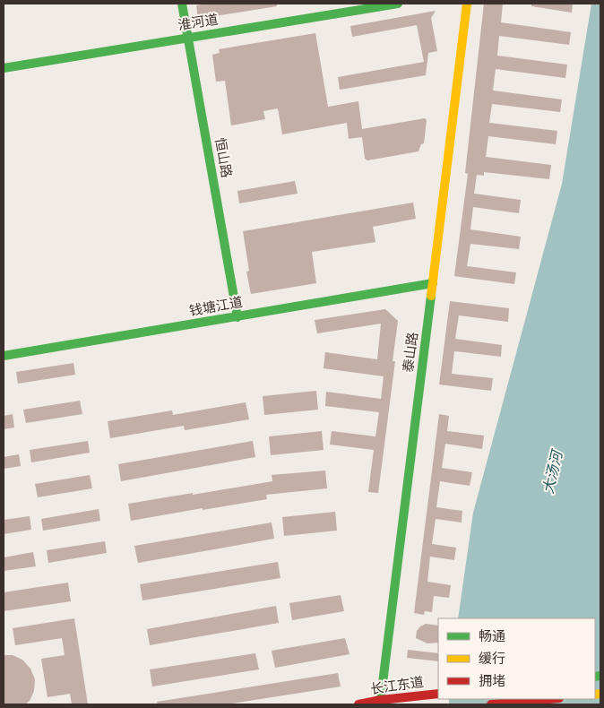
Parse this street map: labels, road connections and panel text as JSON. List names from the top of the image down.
{
  "streets": {
    "street": [
      "淮河道",
      "恒山路",
      "钱塘江道",
      "泰山路",
      "长江东道"
    ]
  },
  "crossings": [
    ["淮河道", "恒山路"],
    ["恒山路", "钱塘江道"],
    ["钱塘江道", "泰山路"],
    ["泰山路", "长江东道"]
  ],
  "water": ["大汤河"],
  "legend": ["畅通", "缓行", "拥堵"]
}
